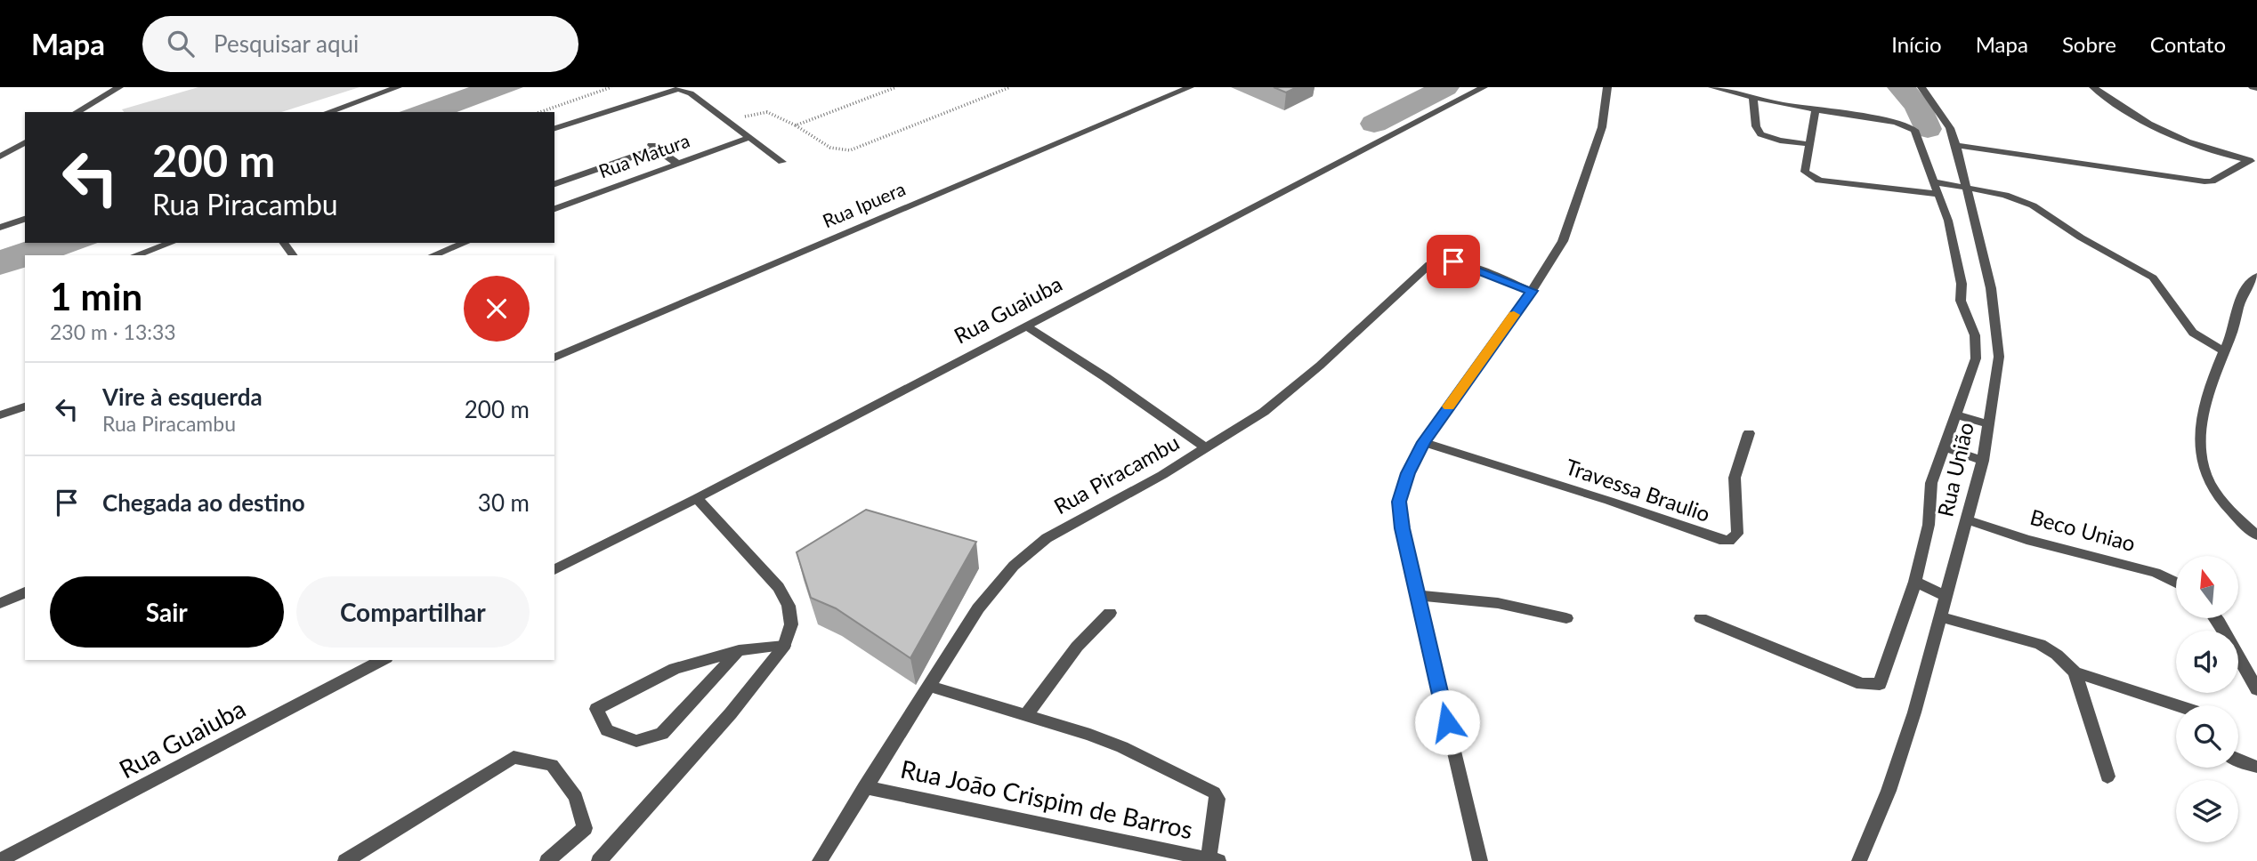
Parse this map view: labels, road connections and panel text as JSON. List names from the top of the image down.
{
  "streets": {
    "street": [
      "Rua Matura",
      "Rua Ipuera",
      "Rua Guaiuba",
      "Rua União",
      "Rua Piracambu",
      "Travessa Braulio",
      "Beco Uniao",
      "Rua Joāo Crispim de Barros"
    ]
  },
  "crossings": [
    ["Rua União", "Beco Uniao"],
    ["Rua Piracambu", "Rua Joāo Crispim de Barros"]
  ],
  "north": "top",
  "page": {
    "header": "Mapa",
    "search": "Pesquisar aqui",
    "nav": [
      "Início",
      "Mapa",
      "Sobre",
      "Contato"
    ],
    "turn": ["200 m", "Rua Piracambu"],
    "heading": ["1 min", "230 m · 13:33"],
    "list": [
      {
        "name": "Vire à esquerda",
        "note": "Rua Piracambu",
        "value": "200 m"
      },
      {
        "name": "Chegada ao destino",
        "value": "30 m"
      }
    ],
    "buttons": ["Sair", "Compartilhar"]
  }
}
